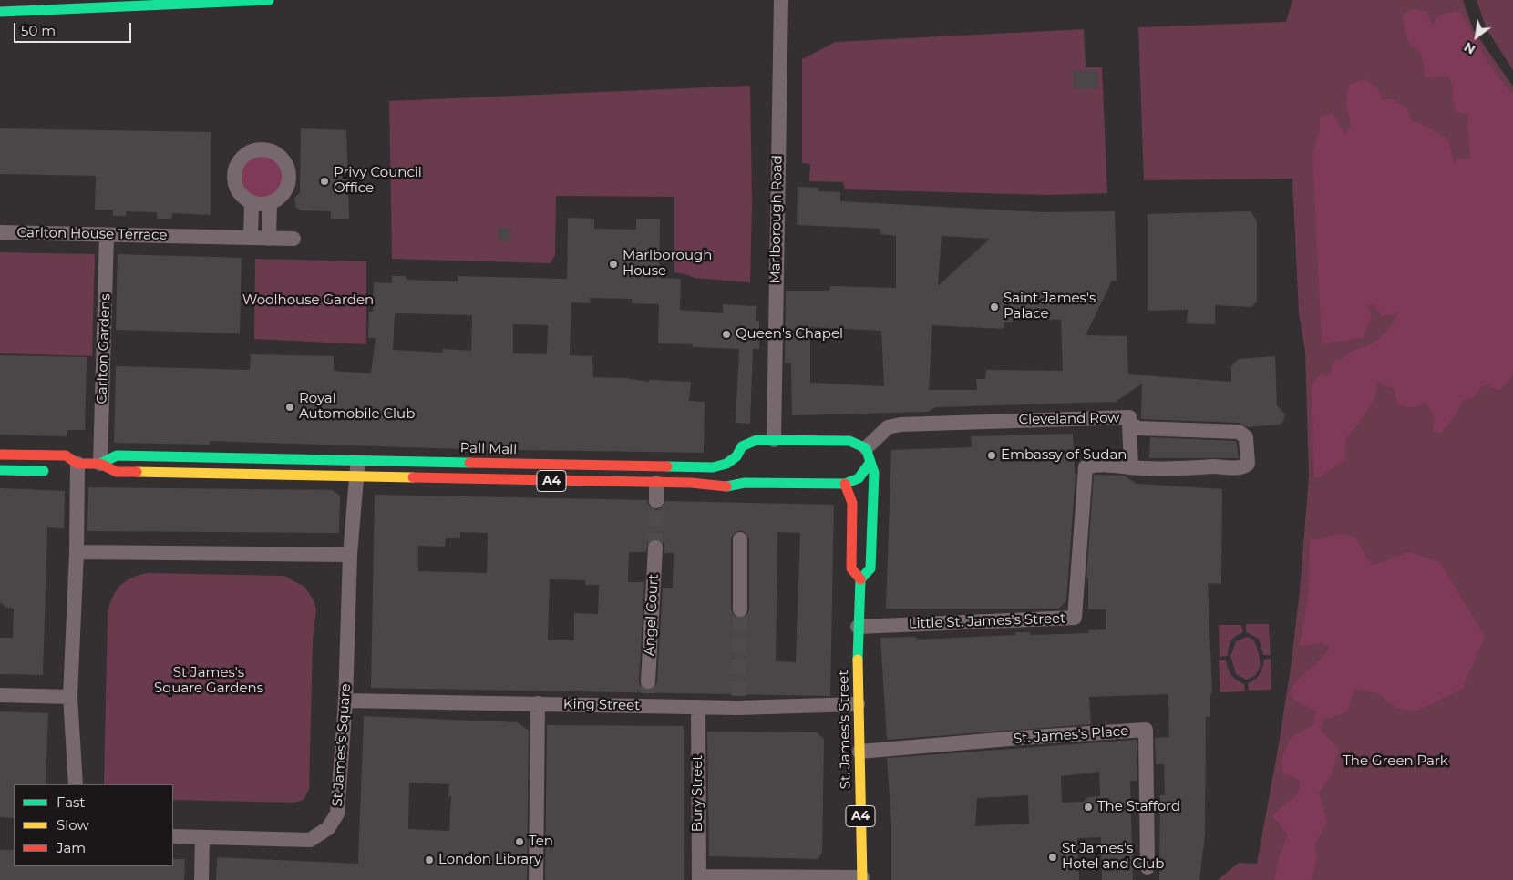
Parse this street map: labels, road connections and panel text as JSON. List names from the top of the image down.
{
  "streets": {
    "main road": ["Pall Mall", "A4", "St. James's Street"],
    "street": [
      "Marlborough Road",
      "Carlton House Terrace",
      "Carlton Gardens",
      "Cleveland Row",
      "Angel Court",
      "Little St. James's Street",
      "King Street",
      "St. James's Place",
      "St James's Square",
      "Bury Street"
    ]
  },
  "crossings": [
    ["Marlborough Road", "Pall Mall"],
    ["Carlton House Terrace", "Carlton Gardens"],
    ["Carlton Gardens", "Pall Mall"],
    ["Cleveland Row", "Pall Mall"],
    ["Cleveland Row", "Little St. James's Street"],
    ["Cleveland Row", "St. James's Street"],
    ["Pall Mall", "St. James's Street"],
    ["Pall Mall", "St James's Square"],
    ["Angel Court", "King Street"],
    ["Little St. James's Street", "St. James's Street"],
    ["King Street", "St. James's Street"],
    ["King Street", "St James's Square"],
    ["King Street", "Bury Street"],
    ["St. James's Street", "St. James's Place"]
  ],
  "parks": ["Woolhouse Garden", "St James's Square Gardens", "The Green Park"],
  "places": [
    "Privy Council Office",
    "Marlborough House",
    "Saint James's Palace",
    "Queen's Chapel",
    "Royal Automobile Club",
    "Embassy of Sudan",
    "The Stafford",
    "Ten",
    "St James's Hotel and Club",
    "London Library"
  ],
  "legend": ["Fast", "Slow", "Jam"],
  "scale_bar": "50 m",
  "north": "bottom left"
}
